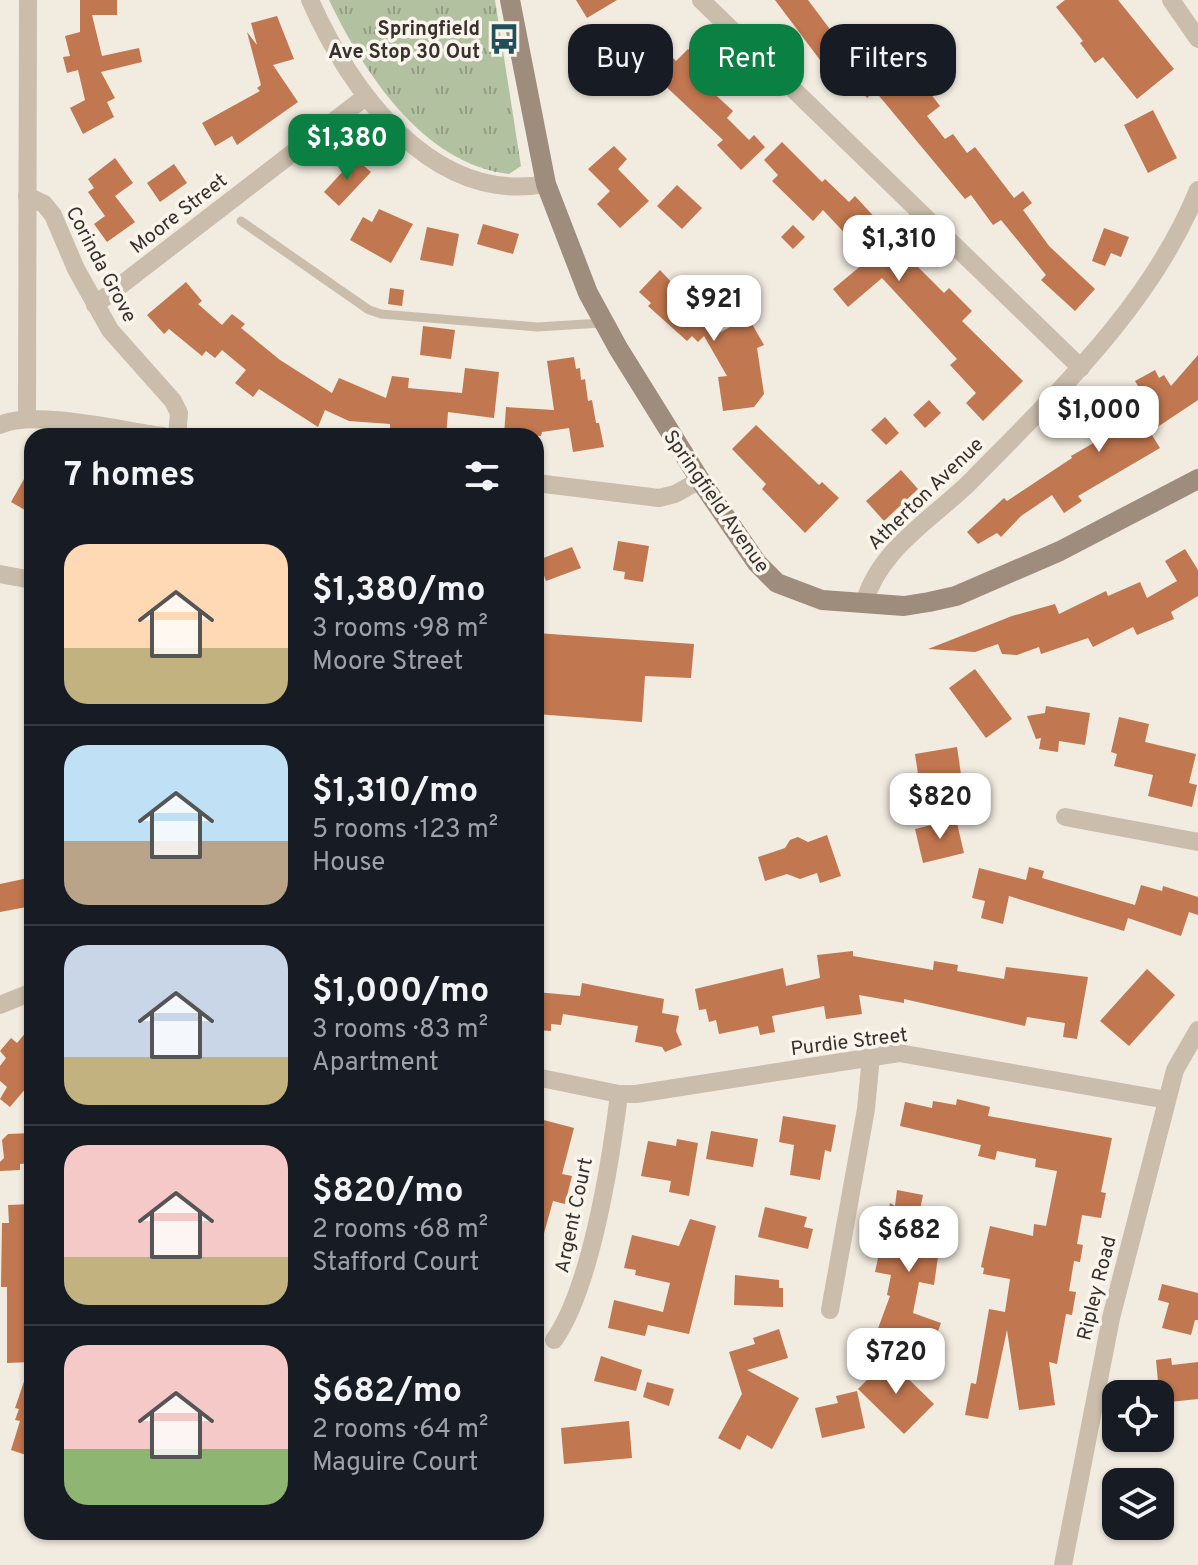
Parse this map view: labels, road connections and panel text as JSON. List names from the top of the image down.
{
  "streets": {
    "street": [
      "Moore Street",
      "Corinda Grove",
      "Atherton Avenue",
      "Springfield Avenue",
      "Purdie Street",
      "Argent Court",
      "Ripley Road"
    ]
  },
  "crossings": [
    ["Moore Street", "Corinda Grove"],
    ["Atherton Avenue", "Springfield Avenue"],
    ["Purdie Street", "Argent Court"],
    ["Purdie Street", "Ripley Road"]
  ],
  "places": {
    "bus stop": ["Springfield Ave Stop 30 Out"]
  },
  "page": {
    "chip": ["Buy", "Rent", "Filters"],
    "price": [
      "$1,380",
      "$1,310",
      "$921",
      "$1,000",
      "$820",
      "$682",
      "$720"
    ],
    "heading": "7 homes",
    "list": [
      {
        "name": "$1,380/mo",
        "note": "3 rooms · 98 m² · Moore Street"
      },
      {
        "name": "$1,310/mo",
        "note": "5 rooms · 123 m² · House"
      },
      {
        "name": "$1,000/mo",
        "note": "3 rooms · 83 m² · Apartment"
      },
      {
        "name": "$820/mo",
        "note": "2 rooms · 68 m² · Stafford Court"
      },
      {
        "name": "$682/mo",
        "note": "2 rooms · 64 m² · Maguire Court"
      }
    ]
  }
}
